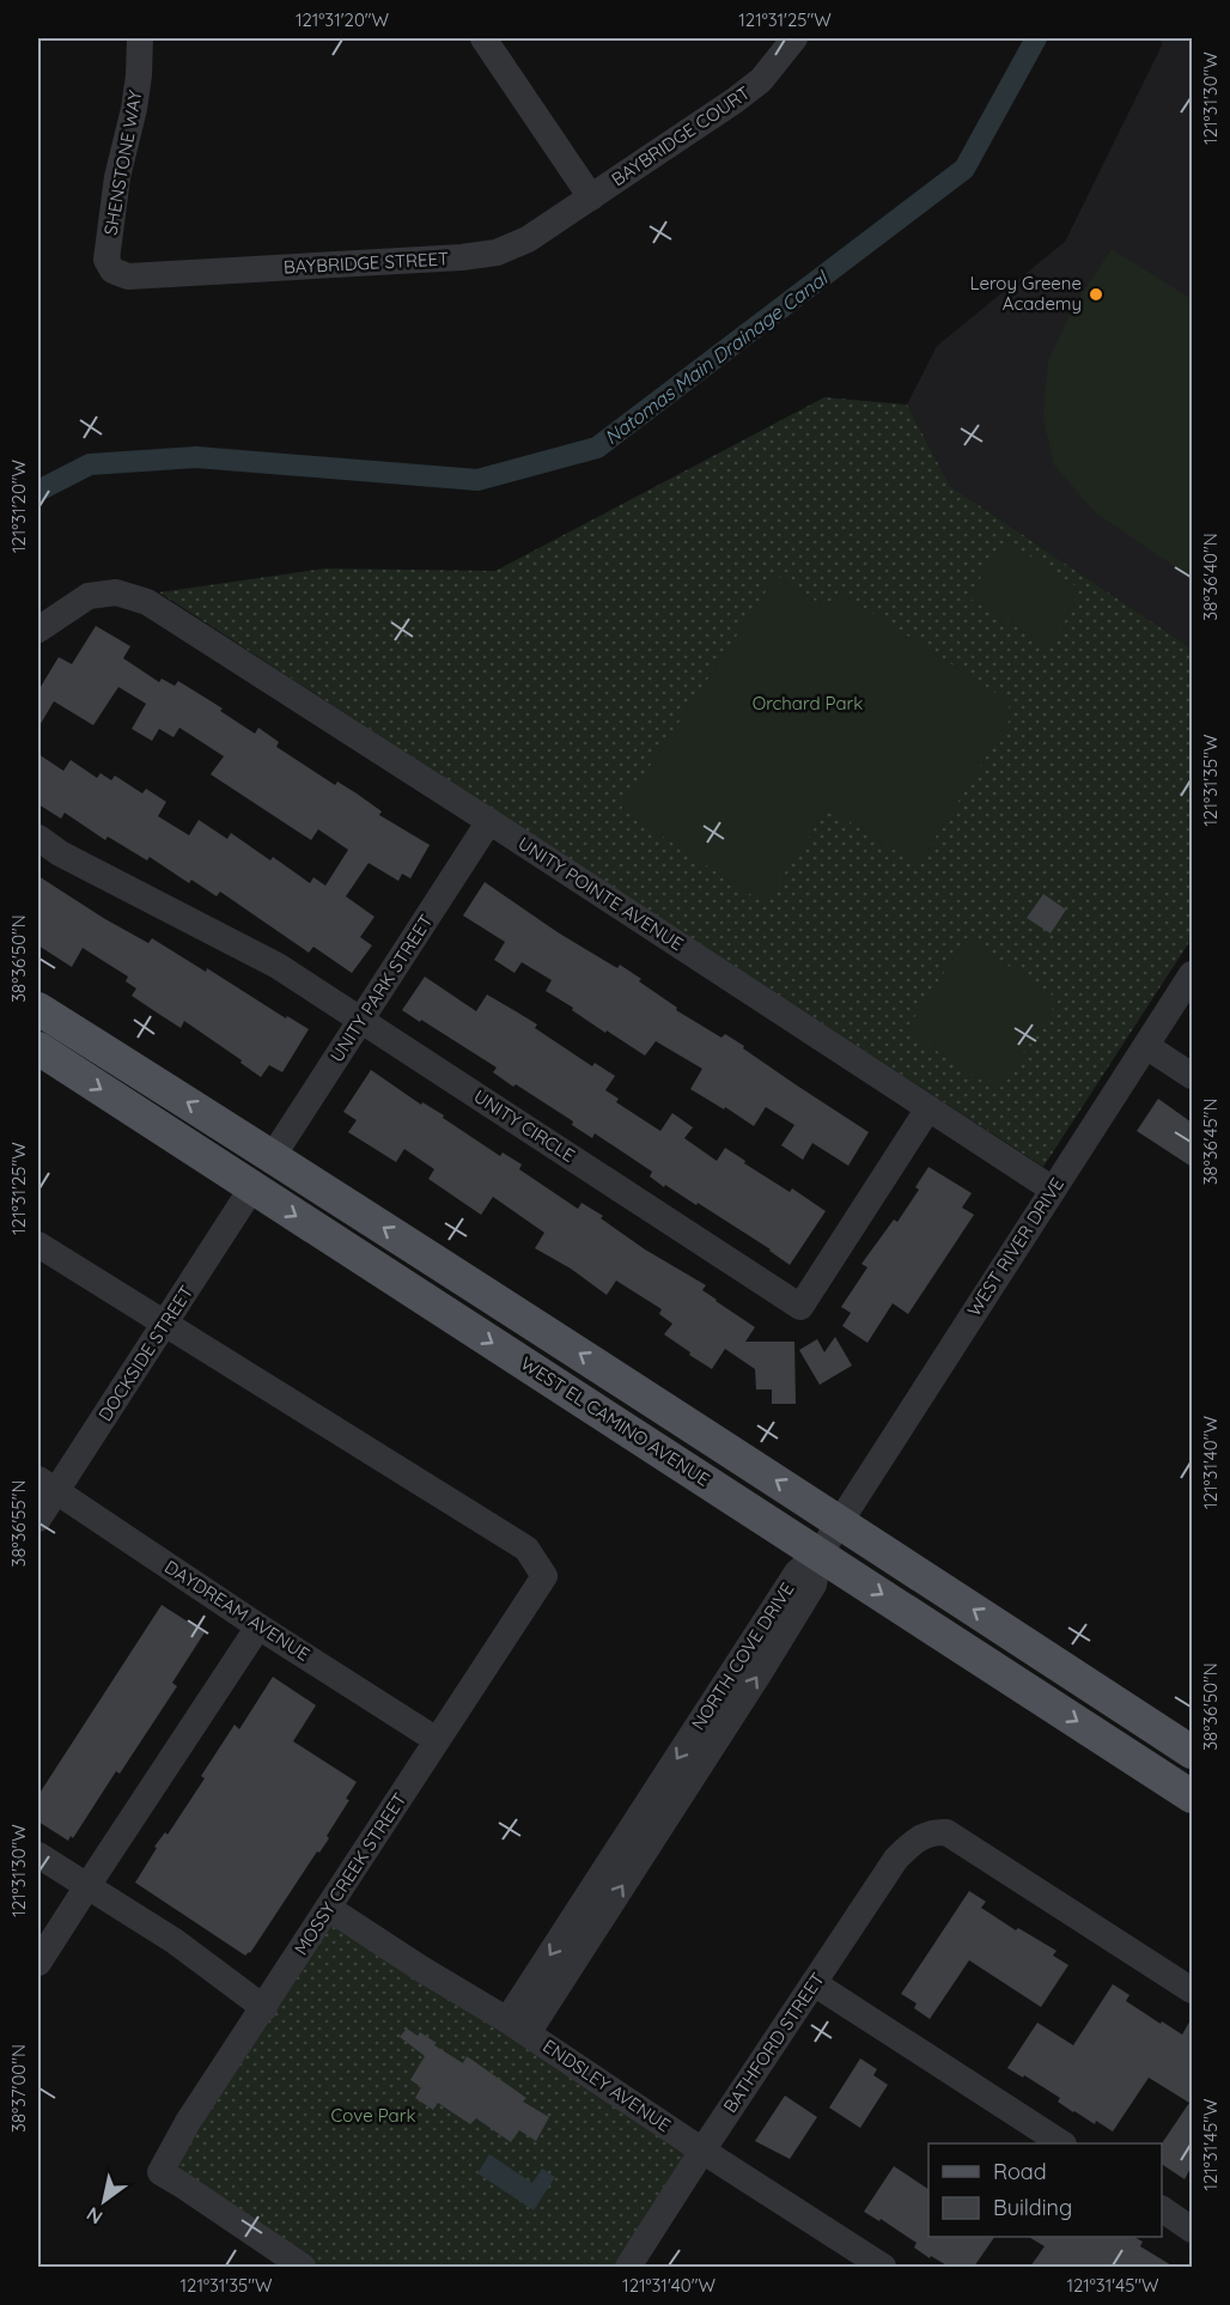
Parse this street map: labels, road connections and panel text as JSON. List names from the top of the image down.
{
  "streets": {
    "main road": ["WEST EL CAMINO AVENUE"],
    "street": [
      "BAYBRIDGE COURT",
      "SHENSTONE WAY",
      "BAYBRIDGE STREET",
      "UNITY POINTE AVENUE",
      "UNITY PARK STREET",
      "UNITY CIRCLE",
      "WEST RIVER DRIVE",
      "DOCKSIDE STREET",
      "DAYDREAM AVENUE",
      "NORTH COVE DRIVE",
      "MOSSY CREEK STREET",
      "BATHFORD STREET",
      "ENDSLEY AVENUE"
    ]
  },
  "crossings": [
    ["BAYBRIDGE COURT", "BAYBRIDGE STREET"],
    ["SHENSTONE WAY", "BAYBRIDGE STREET"],
    ["UNITY POINTE AVENUE", "UNITY PARK STREET"],
    ["UNITY POINTE AVENUE", "UNITY CIRCLE"],
    ["UNITY POINTE AVENUE", "WEST RIVER DRIVE"],
    ["UNITY PARK STREET", "UNITY CIRCLE"],
    ["WEST RIVER DRIVE", "WEST EL CAMINO AVENUE"],
    ["WEST RIVER DRIVE", "NORTH COVE DRIVE"],
    ["DOCKSIDE STREET", "WEST EL CAMINO AVENUE"],
    ["DOCKSIDE STREET", "DAYDREAM AVENUE"],
    ["DOCKSIDE STREET", "MOSSY CREEK STREET"],
    ["WEST EL CAMINO AVENUE", "NORTH COVE DRIVE"],
    ["DAYDREAM AVENUE", "MOSSY CREEK STREET"],
    ["NORTH COVE DRIVE", "ENDSLEY AVENUE"],
    ["MOSSY CREEK STREET", "ENDSLEY AVENUE"],
    ["BATHFORD STREET", "ENDSLEY AVENUE"]
  ],
  "water": ["Natomas Main Drainage Canal"],
  "parks": ["Orchard Park", "Cove Park"],
  "places": ["Leroy Greene Academy"],
  "legend": ["Road", "Building"],
  "north": "bottom left",
  "coordinates": [
    "121°31'20\"W",
    "121°31'25\"W",
    "121°31'30\"W",
    "38°36'40\"N",
    "121°31'35\"W",
    "38°36'50\"N",
    "38°36'45\"N",
    "121°31'40\"W",
    "38°36'55\"N",
    "38°37'00\"N",
    "121°31'45\"W"
  ]
}
